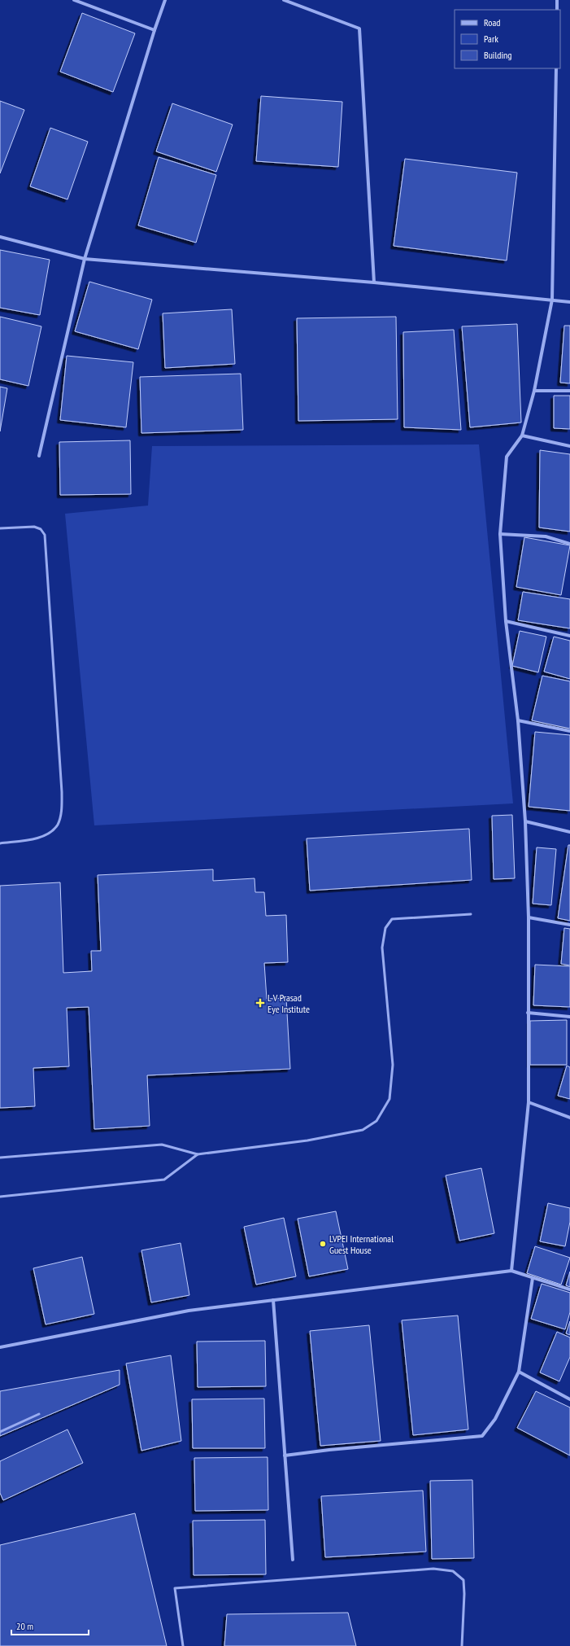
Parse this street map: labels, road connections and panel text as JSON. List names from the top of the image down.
{
  "places": {
    "health": ["L V Prasad Eye Institute"],
    "other": ["LVPEI International Guest House"]
  },
  "legend": ["Road", "Park", "Building"],
  "scale_bar": "20 m"
}
